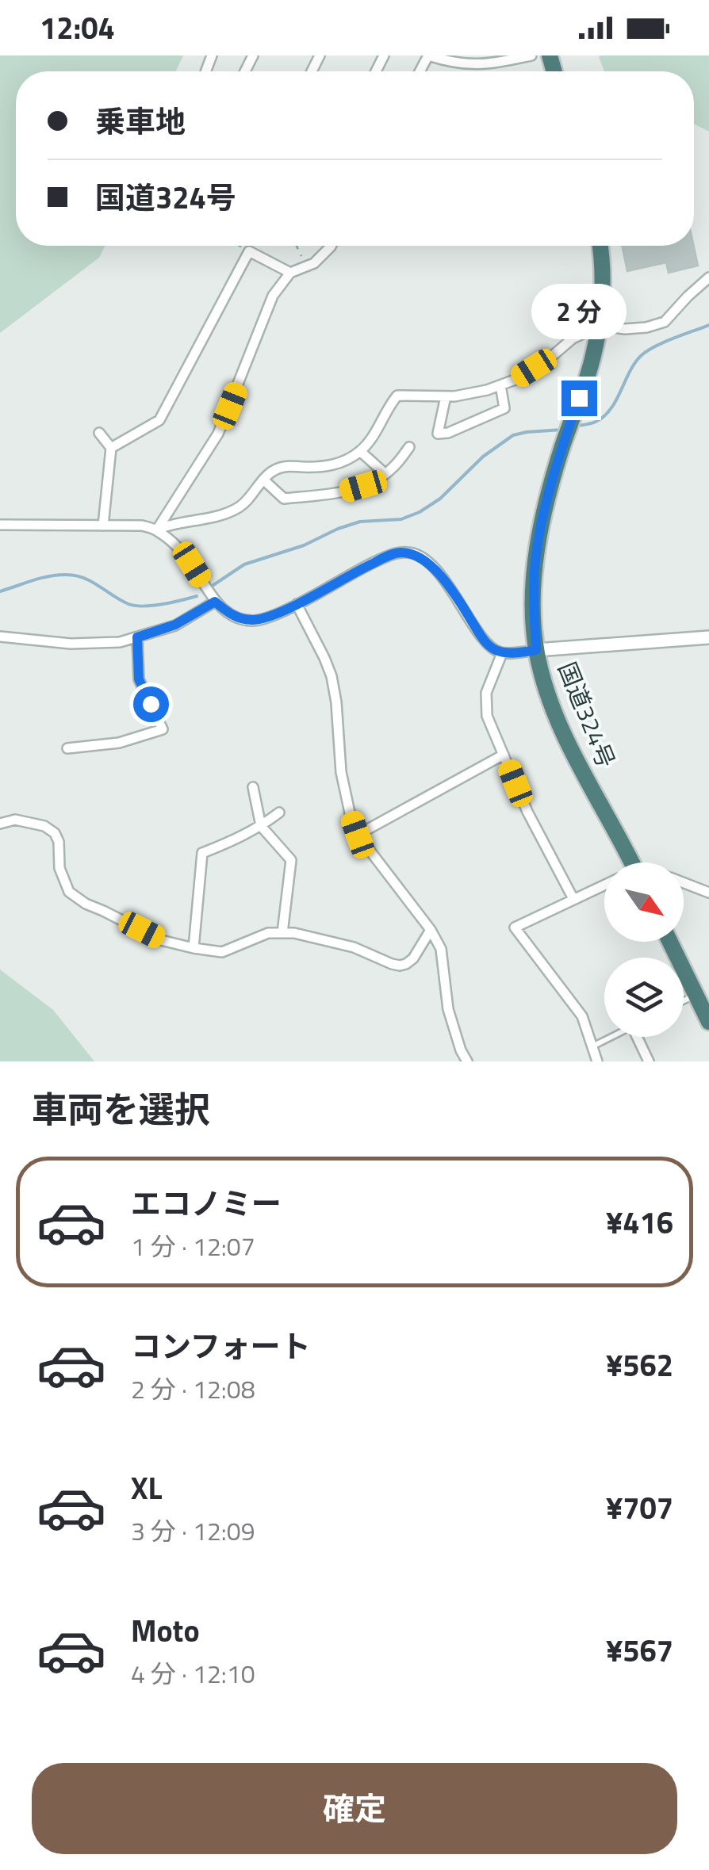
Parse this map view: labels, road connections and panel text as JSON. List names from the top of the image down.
{
  "streets": {
    "highway": ["国道324号"]
  },
  "north": "bottom right",
  "page": {
    "status": "12:04",
    "banner": ["乗車地", "国道324号"],
    "bubble": "2 分",
    "heading": "車両を選択",
    "list": [
      {
        "name": "エコノミー",
        "note": "1 分 · 12:07",
        "value": "¥416"
      },
      {
        "name": "コンフォート",
        "note": "2 分 · 12:08",
        "value": "¥562"
      },
      {
        "name": "XL",
        "note": "3 分 · 12:09",
        "value": "¥707"
      },
      {
        "name": "Moto",
        "note": "4 分 · 12:10",
        "value": "¥567"
      }
    ],
    "buttons": "確定"
  }
}
